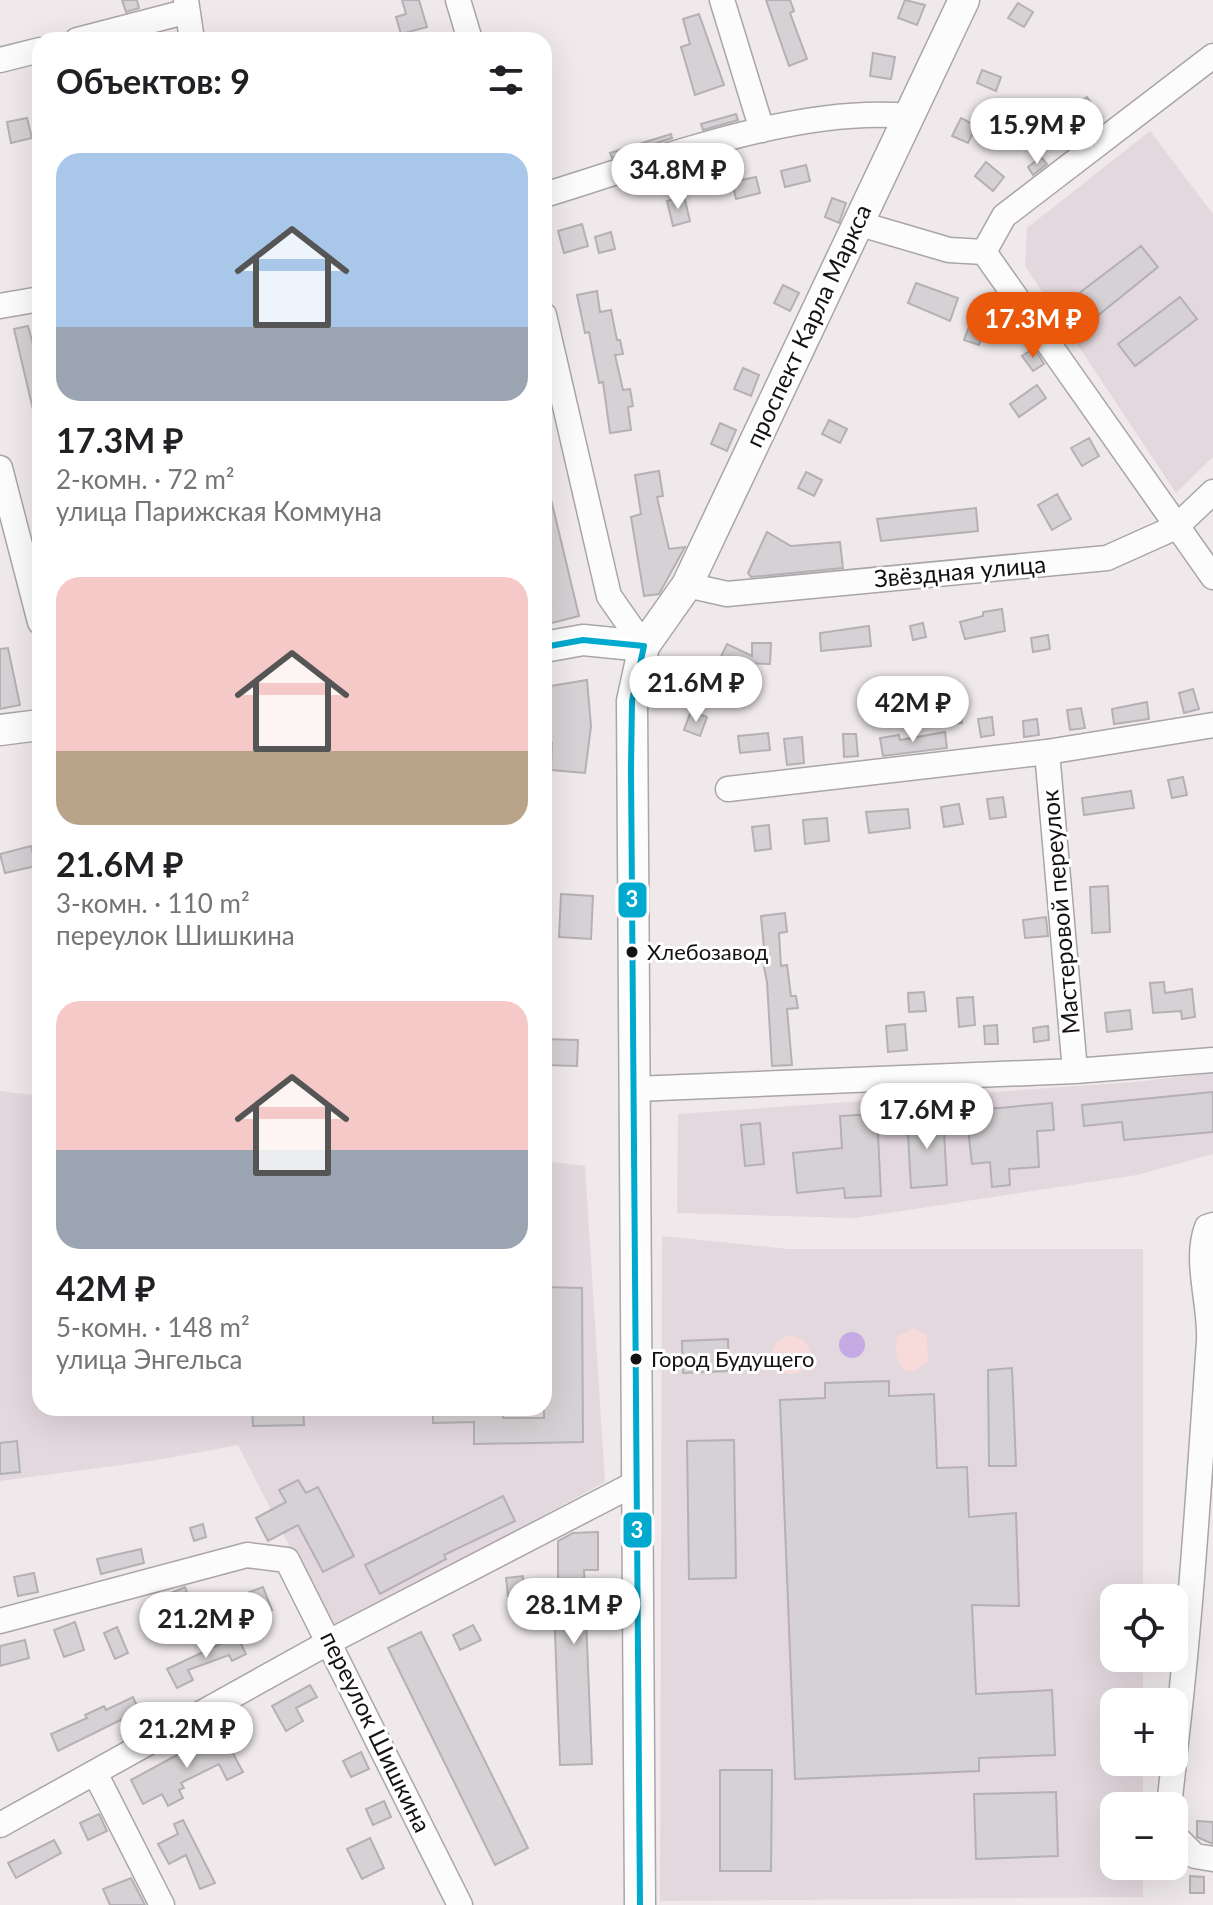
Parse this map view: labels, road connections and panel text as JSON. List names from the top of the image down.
{
  "streets": {
    "main road": ["проспект Карла Маркса"],
    "street": ["Звёздная улица", "Мастеровой переулок", "переулок Шишкина"]
  },
  "crossings": [
    ["проспект Карла Маркса", "Звёздная улица"]
  ],
  "places": ["Хлебозавод", "Город Будущего"],
  "lines": ["transit line 3"],
  "page": {
    "heading": "Объектов: 9",
    "price": [
      "15.9M ₽",
      "34.8M ₽",
      "17.3M ₽",
      "21.6M ₽",
      "42M ₽",
      "17.6M ₽",
      "28.1M ₽",
      "21.2M ₽",
      "21.2M ₽"
    ],
    "list": [
      {
        "name": "17.3M ₽",
        "note": "2-комн. · 72 m² · улица Парижская Коммуна"
      },
      {
        "name": "21.6M ₽",
        "note": "3-комн. · 110 m² · переулок Шишкина"
      },
      {
        "name": "42M ₽",
        "note": "5-комн. · 148 m² · улица Энгельса"
      }
    ],
    "map_buttons": ["+", "−"]
  }
}
